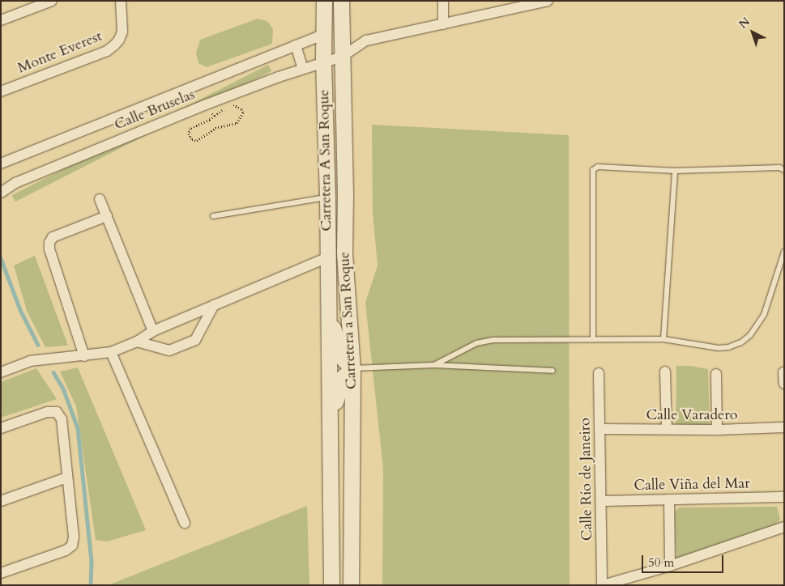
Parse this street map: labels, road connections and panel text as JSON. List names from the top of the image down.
{
  "streets": {
    "main road": ["Carretera A San Roque", "Carretera a San Roque"],
    "street": [
      "Monte Everest",
      "Calle Bruselas",
      "Calle Varadero",
      "Calle Río de Janeiro",
      "Calle Viña del Mar"
    ]
  },
  "crossings": [
    ["Calle Bruselas", "Carretera A San Roque"],
    ["Calle Bruselas", "Carretera a San Roque"],
    ["Calle Varadero", "Calle Río de Janeiro"],
    ["Calle Río de Janeiro", "Calle Viña del Mar"]
  ],
  "scale_bar": "50 m",
  "north": "top left"
}
